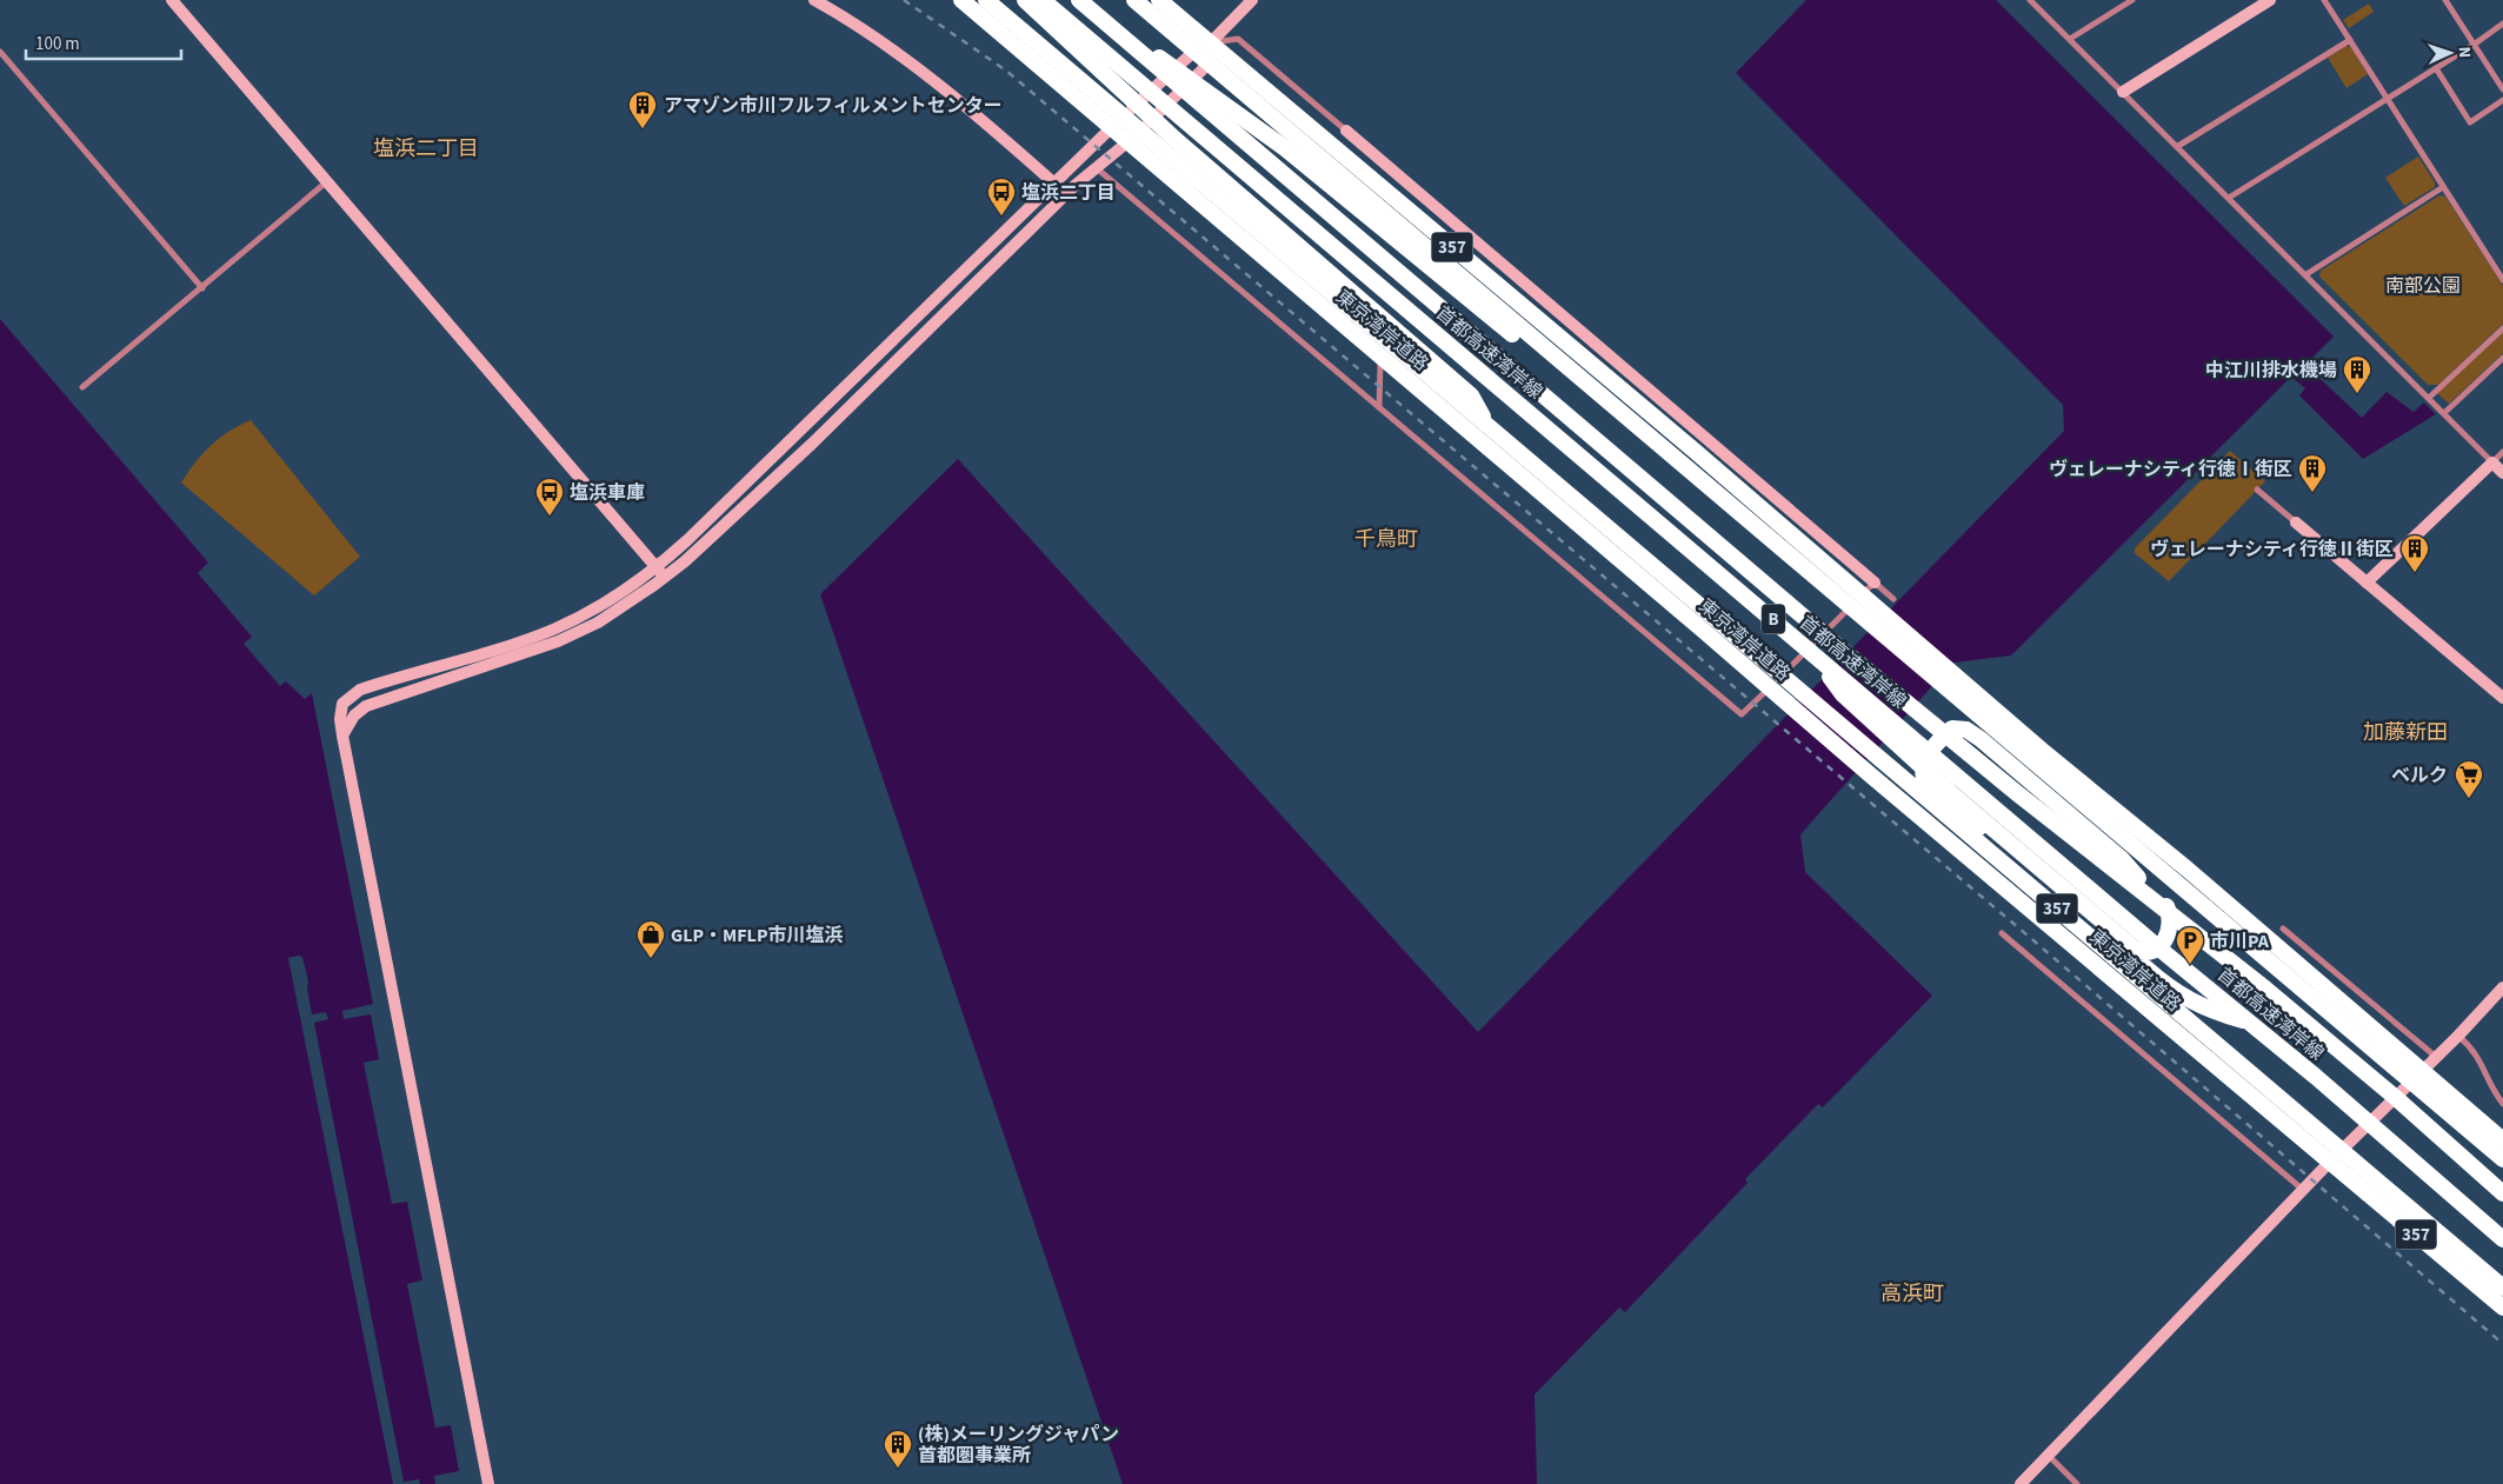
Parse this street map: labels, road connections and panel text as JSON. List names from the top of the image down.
{
  "streets": {
    "highway": [
      "357",
      "東京湾岸道路",
      "首都高速湾岸線",
      "B"
    ]
  },
  "districts": [
    "塩浜二丁目",
    "千鳥町",
    "加藤新田",
    "高浜町"
  ],
  "parks": ["南部公園"],
  "places": {
    "building": [
      "アマゾン市川フルフィルメントセンター",
      "中江川排水機場",
      "ヴェレーナシティ行徳Ⅰ街区",
      "ヴェレーナシティ行徳Ⅱ街区",
      "(株)メーリングジャパン 首都圏事業所"
    ],
    "bus stop": ["塩浜二丁目", "塩浜車庫"],
    "supermarket": ["ベルク"],
    "shop": ["GLP・MFLP市川塩浜"],
    "parking": ["市川PA"]
  },
  "scale_bar": "100 m",
  "north": "right"
}
